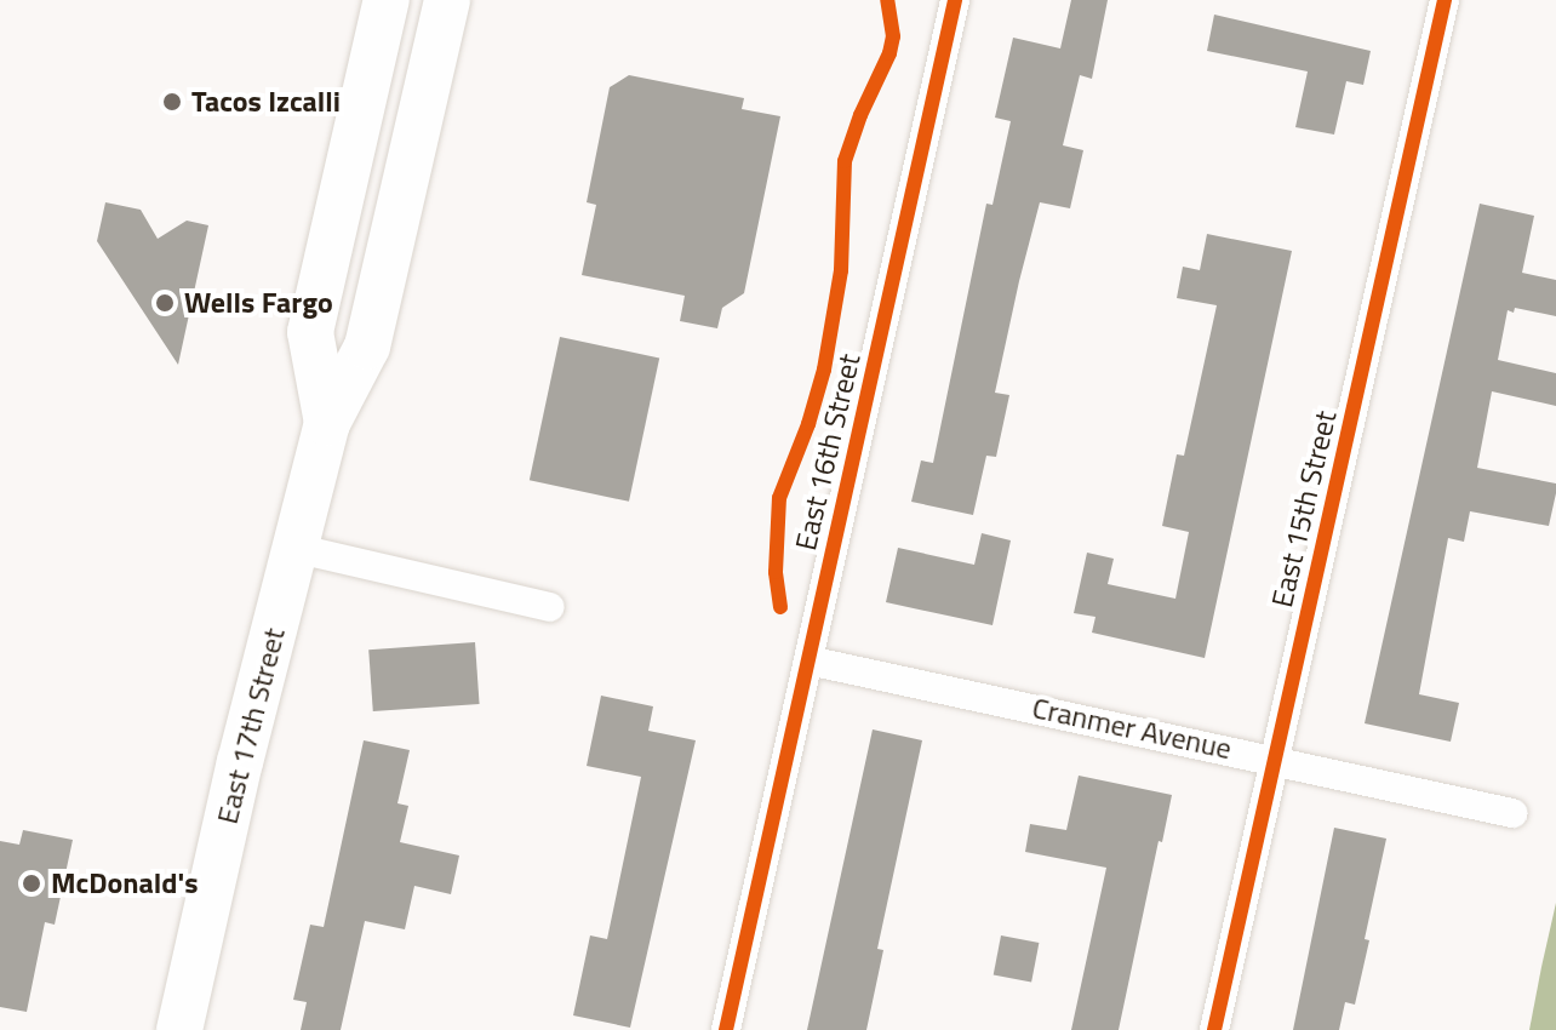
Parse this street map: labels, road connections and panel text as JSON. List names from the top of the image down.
{
  "streets": {
    "main road": ["East 17th Street"],
    "street": ["East 16th Street", "East 15th Street", "Cranmer Avenue"]
  },
  "crossings": [
    ["East 16th Street", "Cranmer Avenue"],
    ["East 15th Street", "Cranmer Avenue"]
  ],
  "places": ["Tacos Izcalli", "Wells Fargo", "McDonald's"]
}
